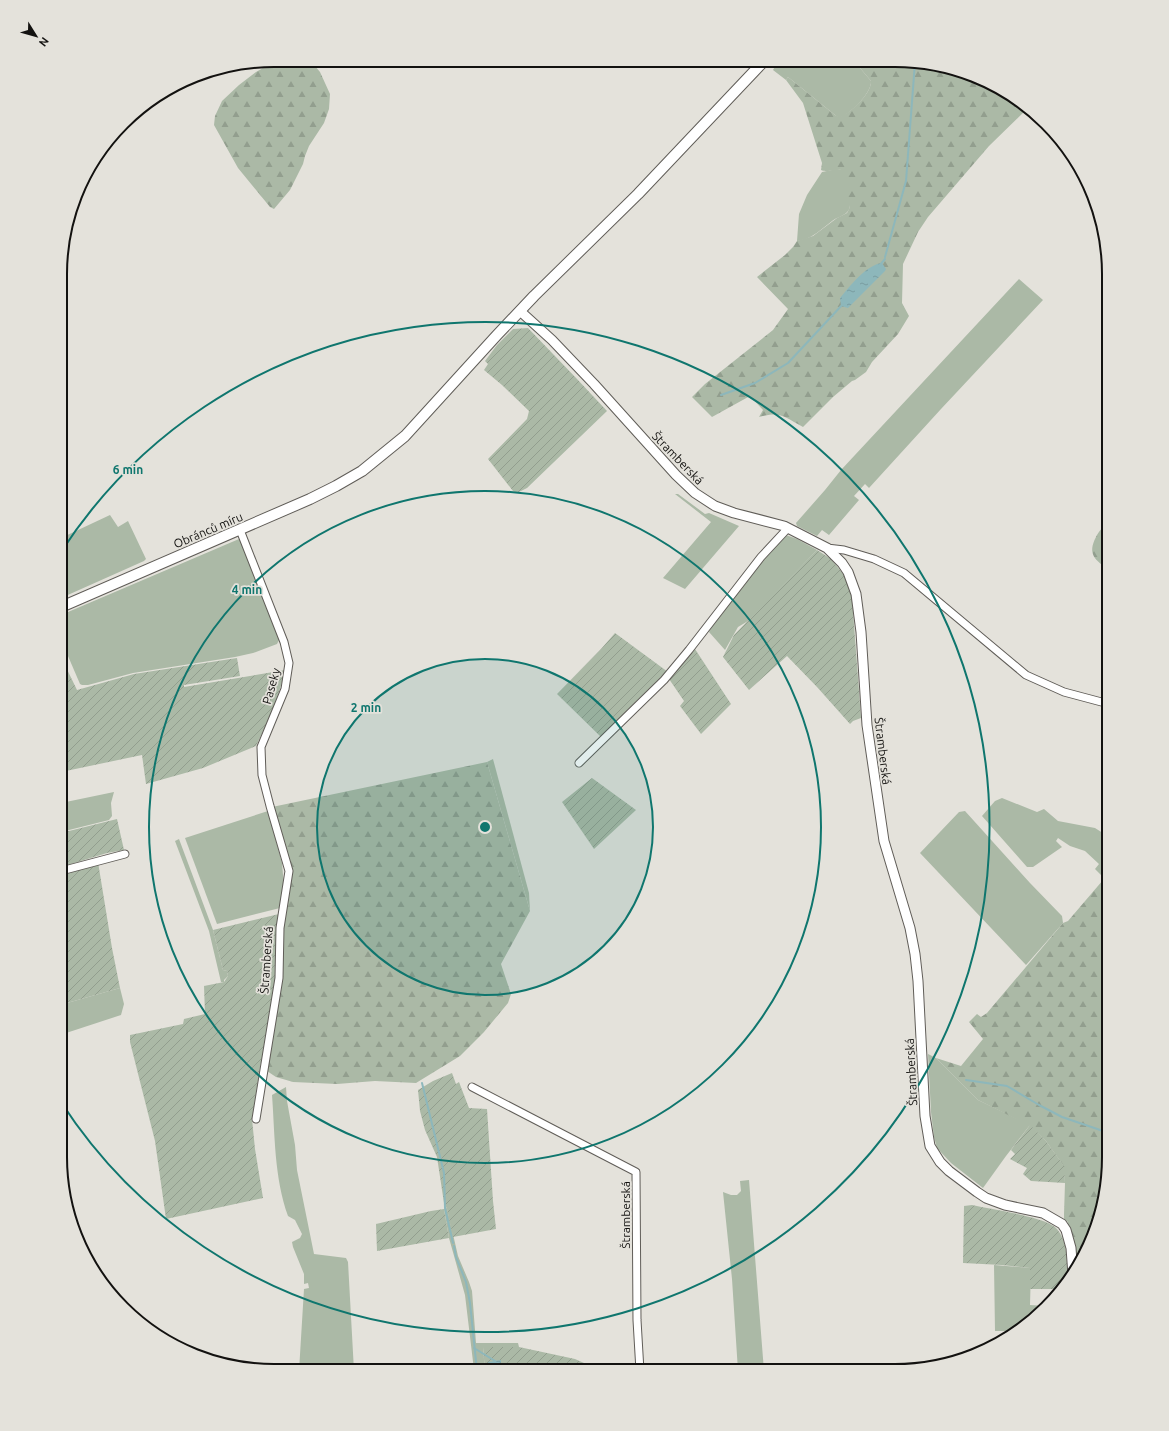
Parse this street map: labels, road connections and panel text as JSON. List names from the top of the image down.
{
  "streets": {
    "main road": ["Obránců míru"],
    "street": ["Štramberská", "Paseky"]
  },
  "crossings": [
    ["Štramberská", "Obránců míru"],
    ["Štramberská", "Paseky"],
    ["Obránců míru", "Paseky"]
  ],
  "north": "bottom right",
  "rings": ["6 min", "4 min", "2 min"]
}
